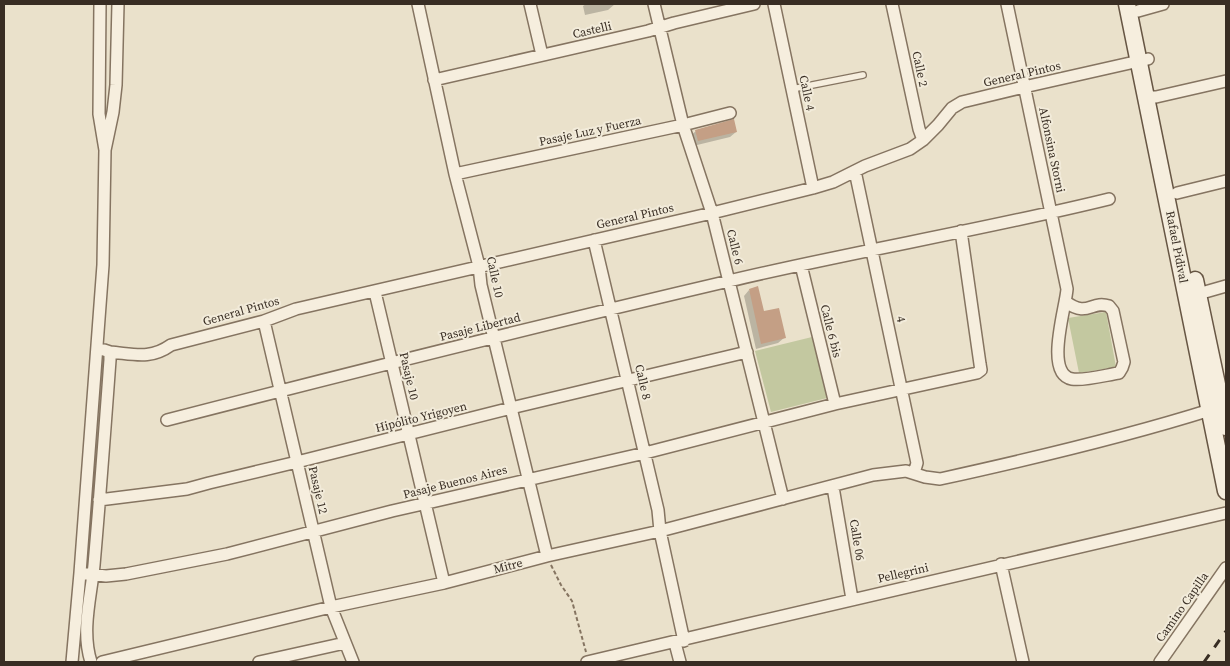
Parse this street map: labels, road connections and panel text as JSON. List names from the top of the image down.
{
  "streets": {
    "street": [
      "Castelli",
      "Calle 2",
      "General Pintos",
      "Calle 4",
      "Pasaje Luz y Fuerza",
      "Alfonsina Storni",
      "Calle 6",
      "Rafael Pidival",
      "Calle 10",
      "4",
      "Pasaje Libertad",
      "Calle 6 bis",
      "Pasaje 10",
      "Calle 8",
      "Hipólito Yrigoyen",
      "Pasaje Buenos Aires",
      "Pasaje 12",
      "Calle 06",
      "Mitre",
      "Pellegrini",
      "Camino Capilla"
    ]
  },
  "crossings": [
    ["Castelli", "Calle 6"],
    ["Castelli", "Calle 10"],
    ["Calle 2", "General Pintos"],
    ["General Pintos", "Calle 4"],
    ["General Pintos", "Alfonsina Storni"],
    ["General Pintos", "Calle 6"],
    ["General Pintos", "Rafael Pidival"],
    ["General Pintos", "Calle 10"],
    ["General Pintos", "4"],
    ["General Pintos", "Pasaje 10"],
    ["General Pintos", "Calle 8"],
    ["General Pintos", "Pasaje 12"],
    ["Pasaje Luz y Fuerza", "Calle 6"],
    ["Pasaje Luz y Fuerza", "Calle 10"],
    ["Alfonsina Storni", "Pasaje Libertad"],
    ["Calle 6", "Pasaje Libertad"],
    ["Calle 6", "Hipólito Yrigoyen"],
    ["Calle 6", "Pasaje Buenos Aires"],
    ["Calle 6", "Mitre"],
    ["Rafael Pidival", "Mitre"],
    ["Calle 10", "Pasaje Libertad"],
    ["Calle 10", "Hipólito Yrigoyen"],
    ["Calle 10", "Pasaje Buenos Aires"],
    ["Calle 10", "Mitre"],
    ["4", "Pasaje Libertad"],
    ["4", "Pasaje Buenos Aires"],
    ["4", "Mitre"],
    ["Pasaje Libertad", "Calle 6 bis"],
    ["Pasaje Libertad", "Pasaje 10"],
    ["Pasaje Libertad", "Calle 8"],
    ["Pasaje Libertad", "Pasaje Buenos Aires"],
    ["Pasaje Libertad", "Pasaje 12"],
    ["Calle 6 bis", "Pasaje Buenos Aires"],
    ["Pasaje 10", "Hipólito Yrigoyen"],
    ["Pasaje 10", "Pasaje Buenos Aires"],
    ["Pasaje 10", "Mitre"],
    ["Calle 8", "Hipólito Yrigoyen"],
    ["Calle 8", "Pasaje Buenos Aires"],
    ["Calle 8", "Mitre"],
    ["Calle 8", "Pellegrini"],
    ["Hipólito Yrigoyen", "Pasaje 12"],
    ["Pasaje Buenos Aires", "Pasaje 12"],
    ["Pasaje 12", "Mitre"],
    ["Calle 06", "Mitre"],
    ["Calle 06", "Pellegrini"]
  ]
}
